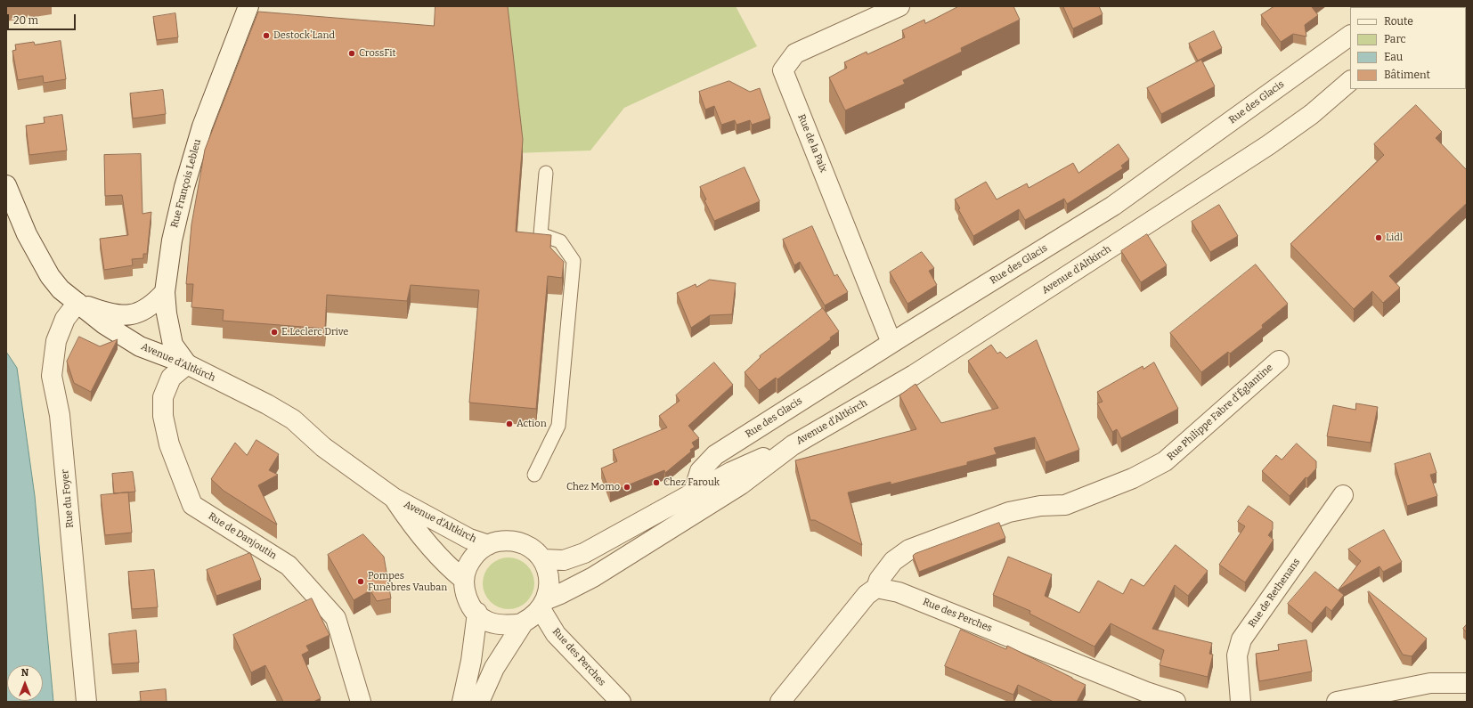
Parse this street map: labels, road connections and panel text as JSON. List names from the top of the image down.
{
  "streets": {
    "street": [
      "Rue des Glacis",
      "Rue de la Paix",
      "Rue François Lebleu",
      "Avenue d'Altkirch",
      "Rue Philippe Fabre d'Églantine",
      "Rue du Foyer",
      "Rue de Danjoutin",
      "Rue de Rethenans",
      "Rue des Perches"
    ]
  },
  "crossings": [
    ["Rue des Glacis", "Rue de la Paix"],
    ["Rue des Glacis", "Avenue d'Altkirch"],
    ["Rue François Lebleu", "Avenue d'Altkirch"],
    ["Rue François Lebleu", "Rue de Danjoutin"],
    ["Avenue d'Altkirch", "Rue du Foyer"],
    ["Avenue d'Altkirch", "Rue de Danjoutin"],
    ["Avenue d'Altkirch", "Rue des Perches"],
    ["Rue Philippe Fabre d'Églantine", "Rue des Perches"]
  ],
  "places": [
    "Destock'Land",
    "CrossFit",
    "Lidl",
    "E.Leclerc Drive",
    "Action",
    "Chez Farouk",
    "Chez Momo",
    "Pompes Funèbres Vauban"
  ],
  "legend": [
    "Route",
    "Parc",
    "Eau",
    "Bâtiment"
  ],
  "scale_bar": "20 m",
  "north": "top"
}
